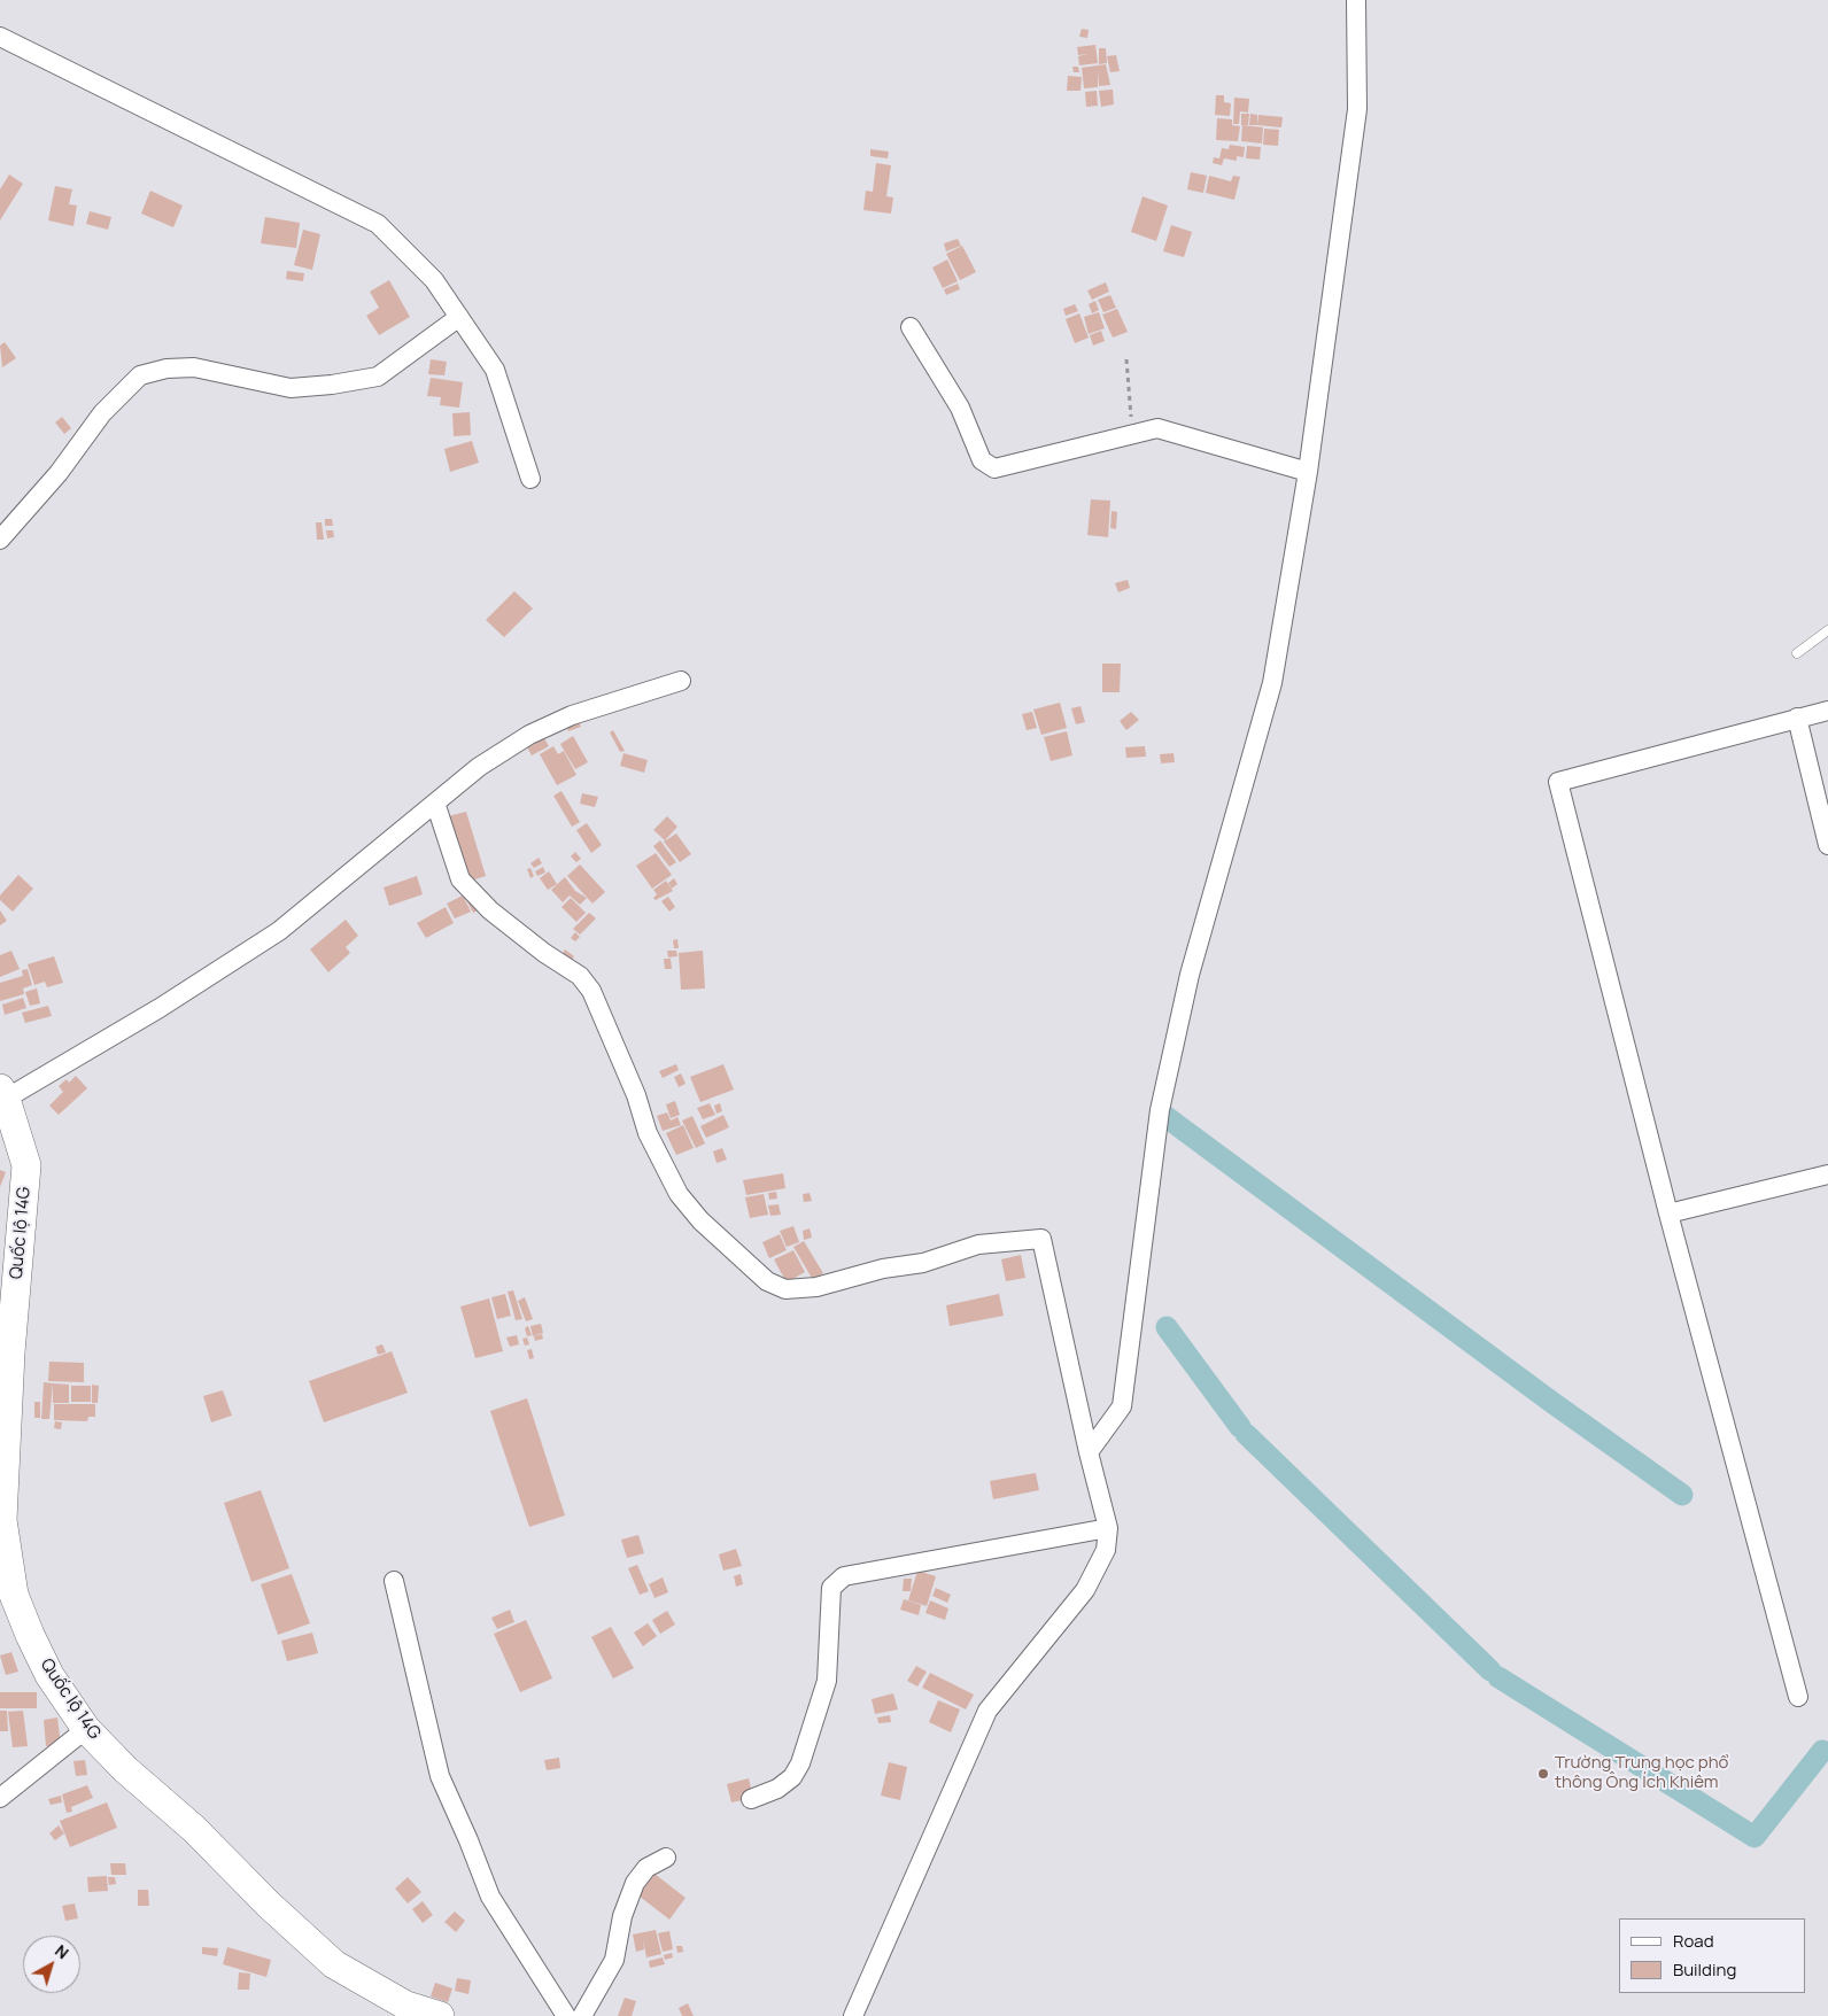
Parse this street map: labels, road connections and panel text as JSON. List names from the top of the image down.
{
  "streets": {
    "main road": ["Quốc lộ 14G"]
  },
  "places": ["Trường Trung học phổ thông Ông Ích Khiêm"],
  "legend": ["Road", "Building"],
  "north": "top right"
}
